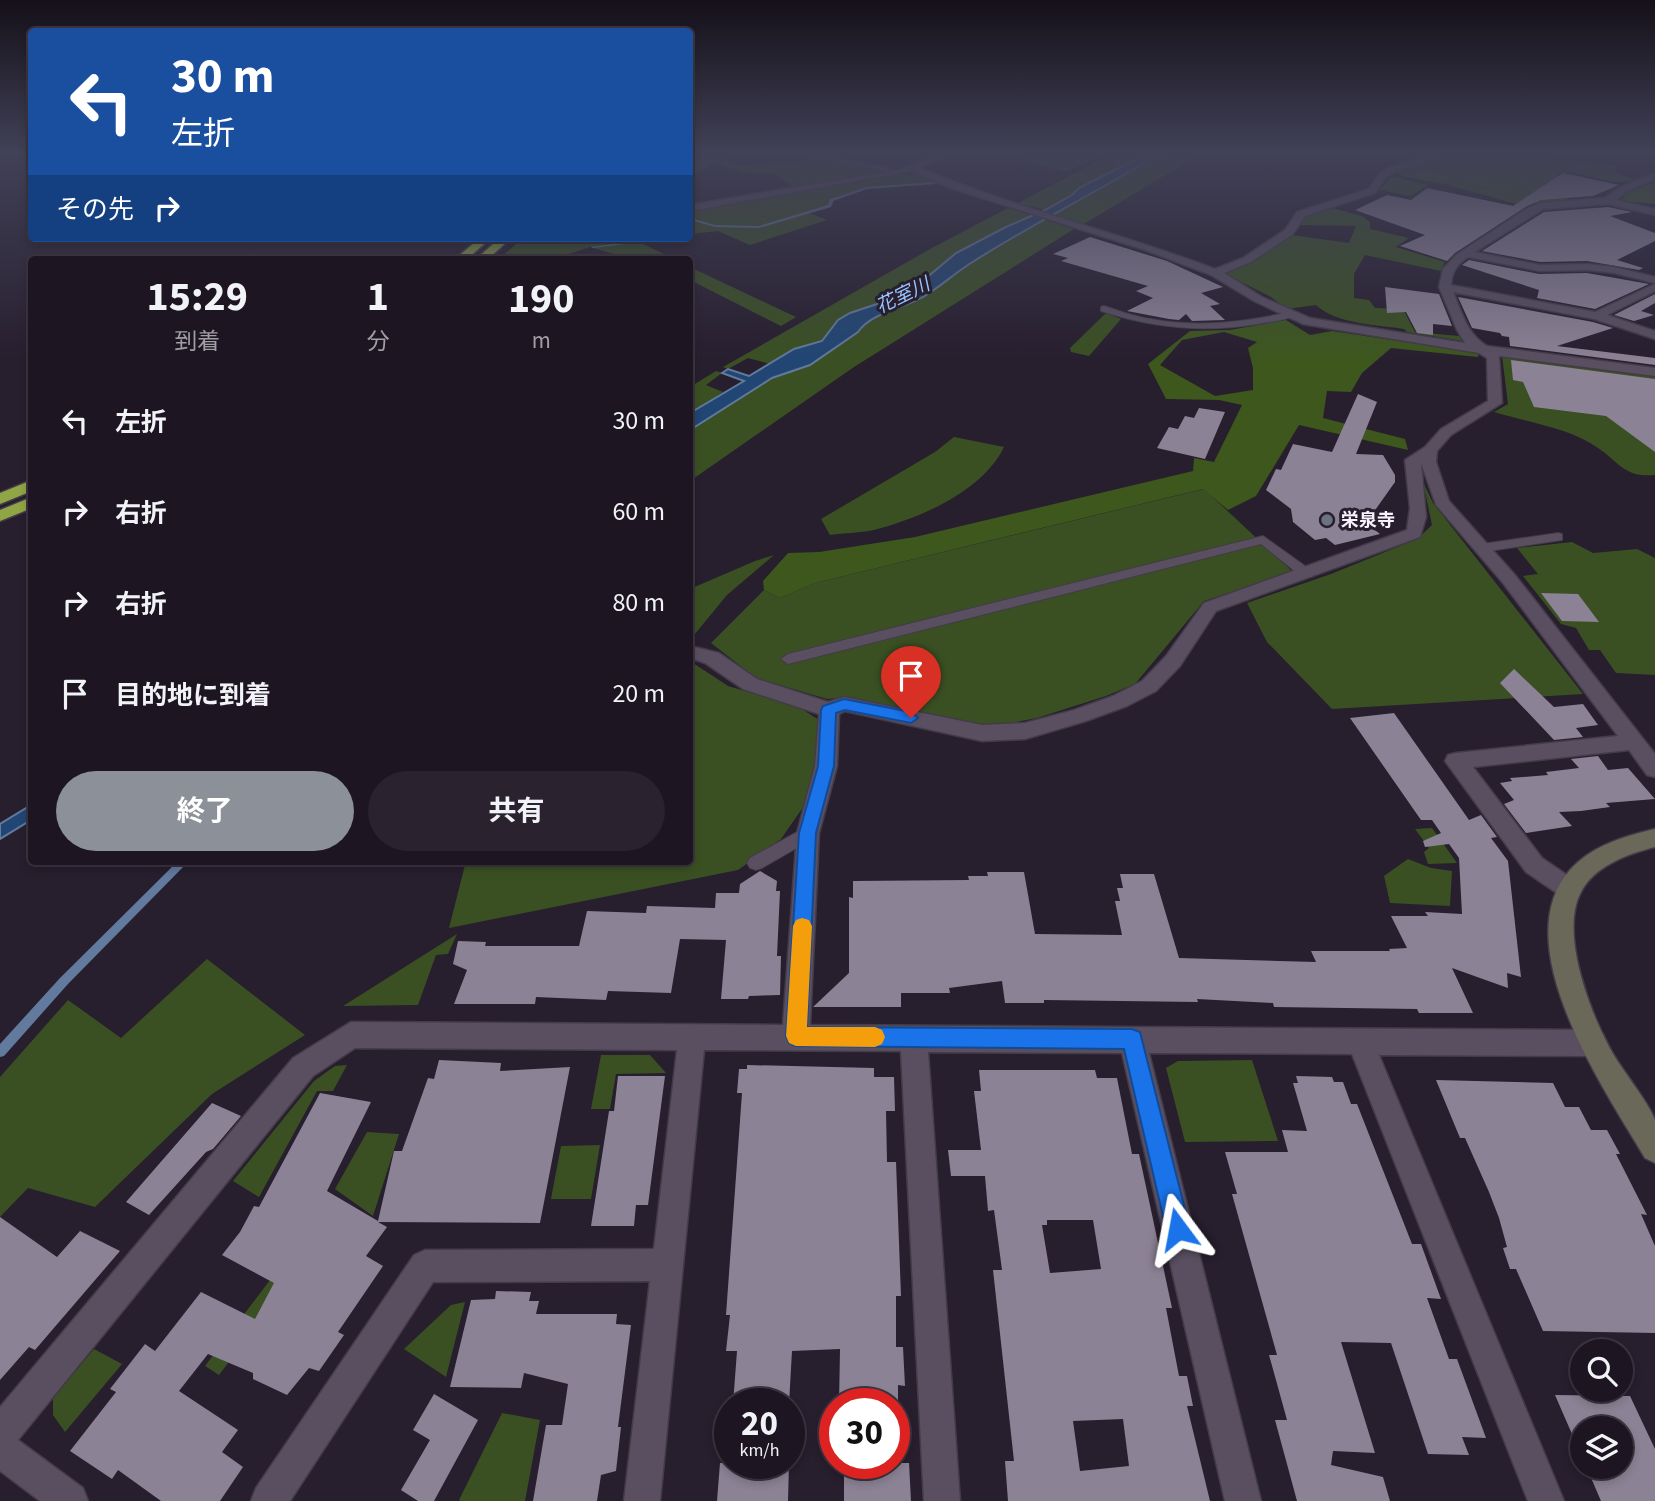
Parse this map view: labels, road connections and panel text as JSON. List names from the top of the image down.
{
  "water": ["花室川"],
  "places": ["栄泉寺"],
  "page": {
    "turn": ["30 m", "左折"],
    "then": "その先",
    "eta": [
      "15:29",
      "到着",
      "1",
      "分",
      "190",
      "m"
    ],
    "list": [
      {
        "name": "左折",
        "value": "30 m"
      },
      {
        "name": "右折",
        "value": "60 m"
      },
      {
        "name": "右折",
        "value": "80 m"
      },
      {
        "name": "目的地に到着",
        "value": "20 m"
      }
    ],
    "buttons": ["終了", "共有"],
    "speed": "20 km/h",
    "limit": "30"
  }
}
